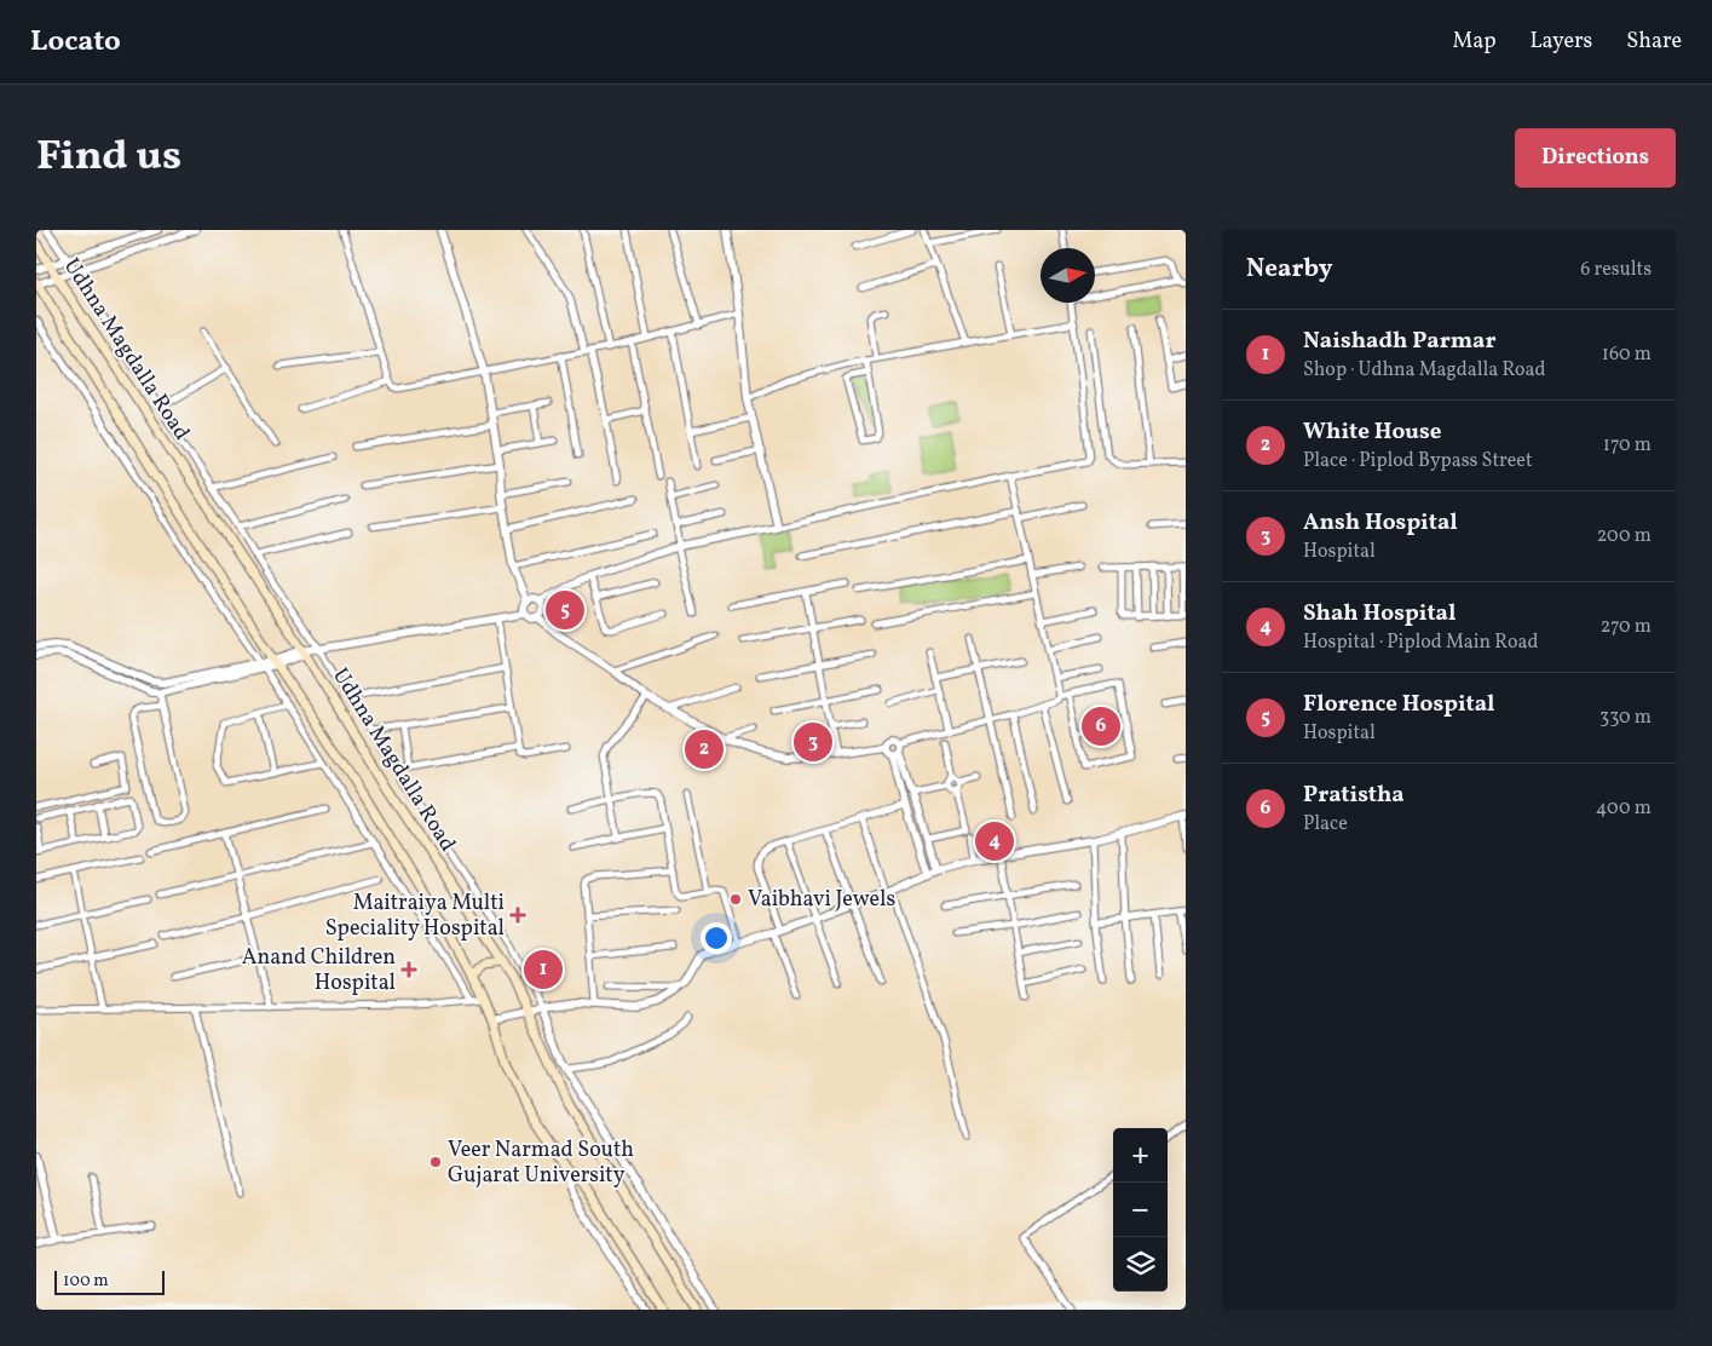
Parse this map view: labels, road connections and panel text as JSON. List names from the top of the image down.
{
  "streets": {
    "main road": ["Udhna Magdalla Road"]
  },
  "places": {
    "other": ["Vaibhavi Jewels", "Veer Narmad South Gujarat University"],
    "health": ["Maitraiya Multi Speciality Hospital", "Anand Children Hospital"]
  },
  "scale_bar": "100 m",
  "north": "right",
  "page": {
    "header": "Locato",
    "nav": ["Map", "Layers", "Share"],
    "title": "Find us",
    "buttons": "Directions",
    "heading": ["Nearby", "6 results"],
    "list": [
      {
        "mark": "1",
        "name": "Naishadh Parmar",
        "note": "Shop · Udhna Magdalla Road",
        "value": "160 m"
      },
      {
        "mark": "2",
        "name": "White House",
        "note": "Place · Piplod Bypass Street",
        "value": "170 m"
      },
      {
        "mark": "3",
        "name": "Ansh Hospital",
        "note": "Hospital",
        "value": "200 m"
      },
      {
        "mark": "4",
        "name": "Shah Hospital",
        "note": "Hospital · Piplod Main Road",
        "value": "270 m"
      },
      {
        "mark": "5",
        "name": "Florence Hospital",
        "note": "Hospital",
        "value": "330 m"
      },
      {
        "mark": "6",
        "name": "Pratistha",
        "note": "Place",
        "value": "400 m"
      }
    ],
    "pins": [
      "5",
      "6",
      "3",
      "2",
      "4",
      "1"
    ],
    "map_buttons": ["+", "−"],
    "scale": "100 m"
  }
}
